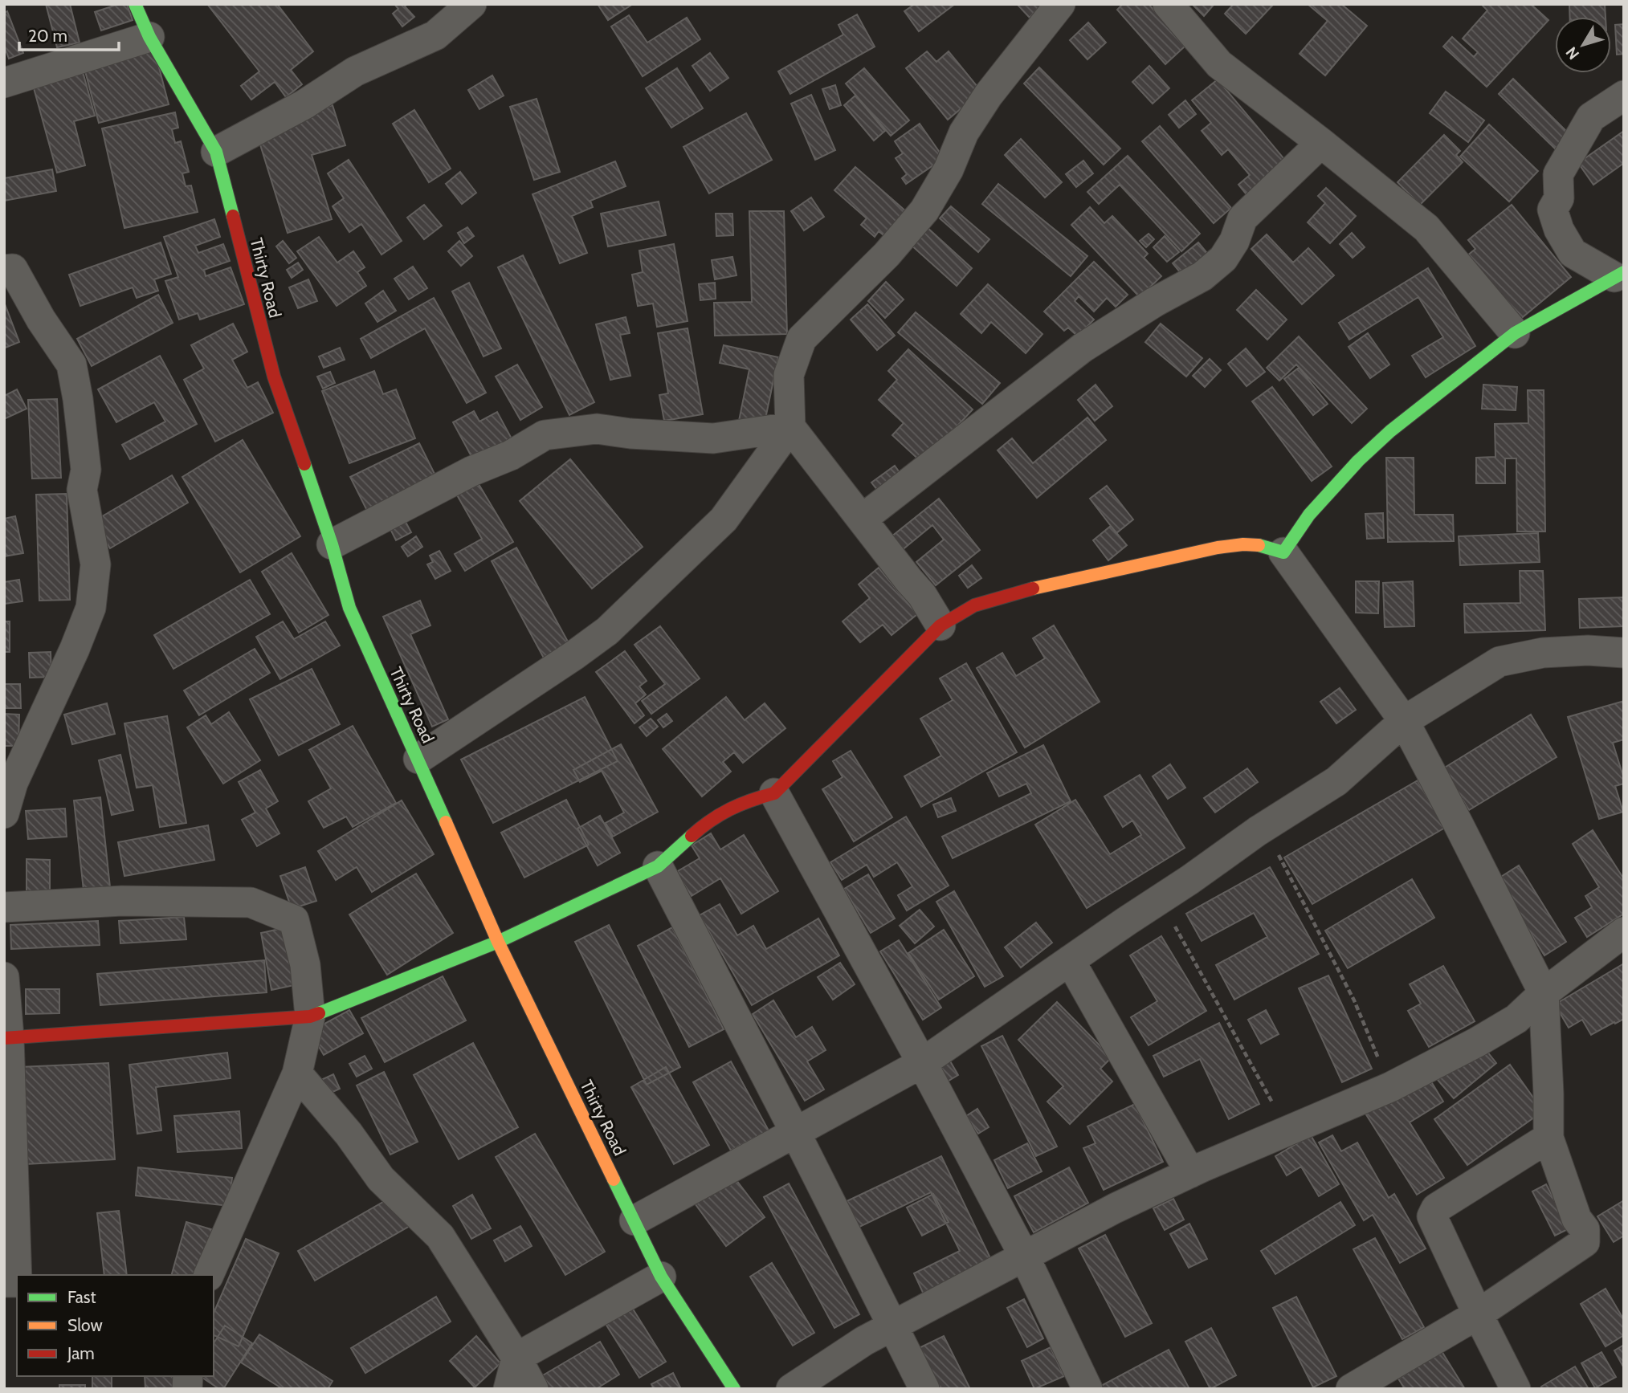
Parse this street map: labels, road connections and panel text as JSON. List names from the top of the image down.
{
  "streets": {
    "street": ["Thirty Road"]
  },
  "legend": ["Fast", "Slow", "Jam"],
  "scale_bar": "20 m",
  "north": "bottom left"
}
